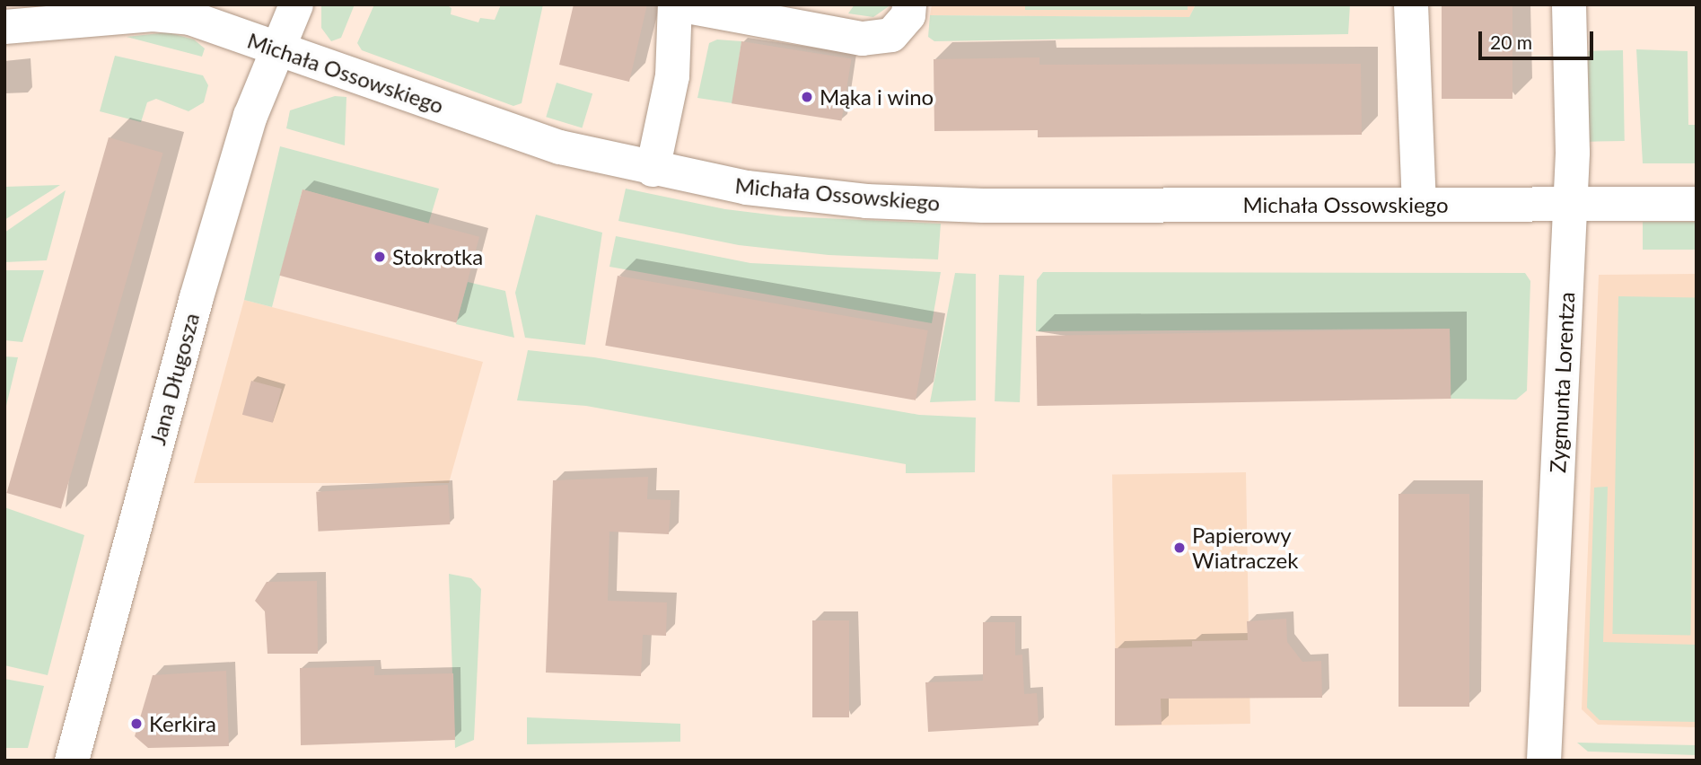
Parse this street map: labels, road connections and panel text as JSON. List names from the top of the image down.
{
  "streets": {
    "street": ["Michała Ossowskiego", "Jana Długosza", "Zygmunta Lorentza"]
  },
  "crossings": [
    ["Michała Ossowskiego", "Jana Długosza"],
    ["Michała Ossowskiego", "Zygmunta Lorentza"]
  ],
  "places": [
    "Mąka i wino",
    "Stokrotka",
    "Papierowy Wiatraczek",
    "Kerkira"
  ],
  "scale_bar": "20 m"
}
